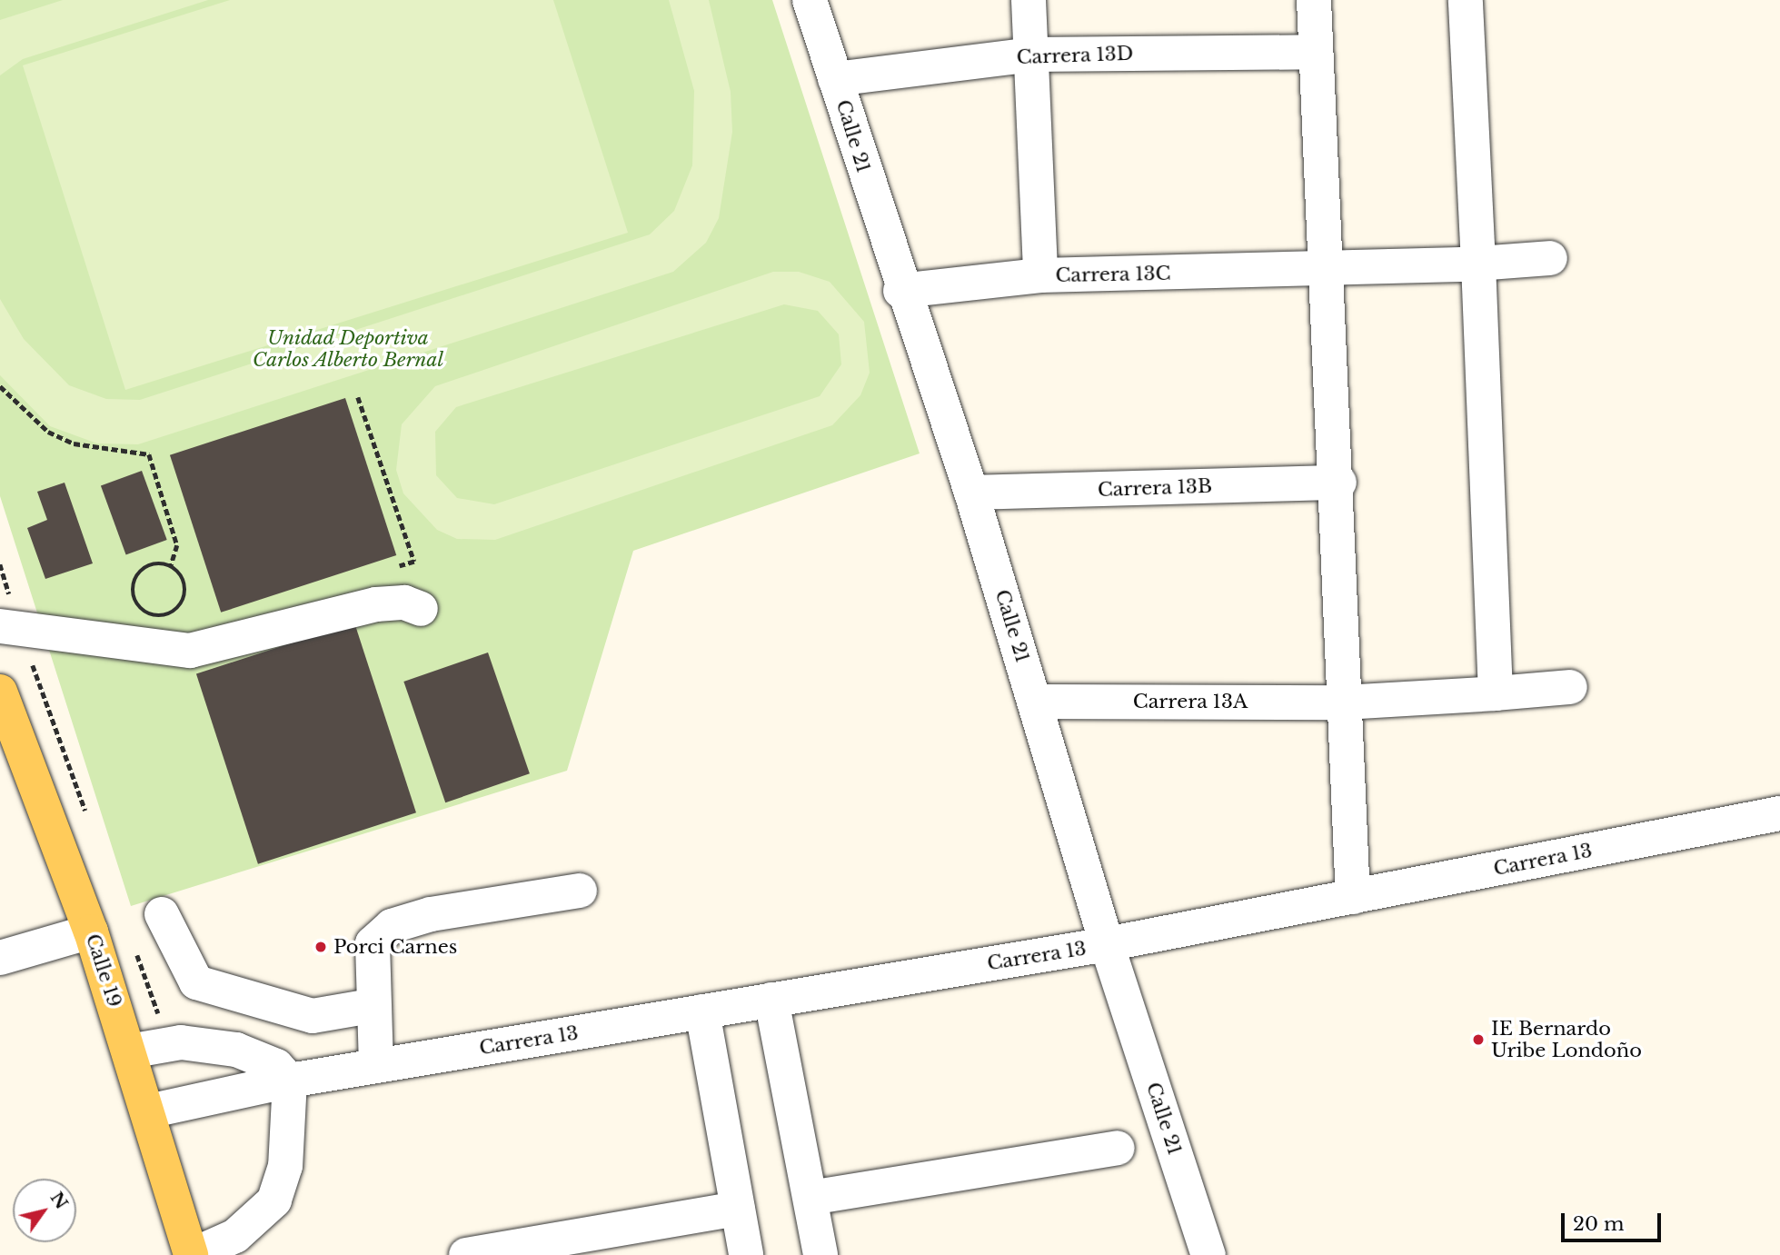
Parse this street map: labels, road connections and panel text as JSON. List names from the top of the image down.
{
  "streets": {
    "main road": ["Calle 19"],
    "street": [
      "Carrera 13D",
      "Calle 21",
      "Carrera 13C",
      "Carrera 13B",
      "Carrera 13A",
      "Carrera 13"
    ]
  },
  "crossings": [
    ["Carrera 13D", "Calle 21"],
    ["Calle 21", "Carrera 13C"],
    ["Calle 21", "Carrera 13B"],
    ["Calle 21", "Carrera 13A"],
    ["Calle 21", "Carrera 13"],
    ["Carrera 13", "Calle 19"]
  ],
  "parks": ["Unidad Deportiva Carlos Alberto Bernal"],
  "places": ["Porci Carnes", "IE Bernardo Uribe Londoño"],
  "scale_bar": "20 m",
  "north": "top right"
}
